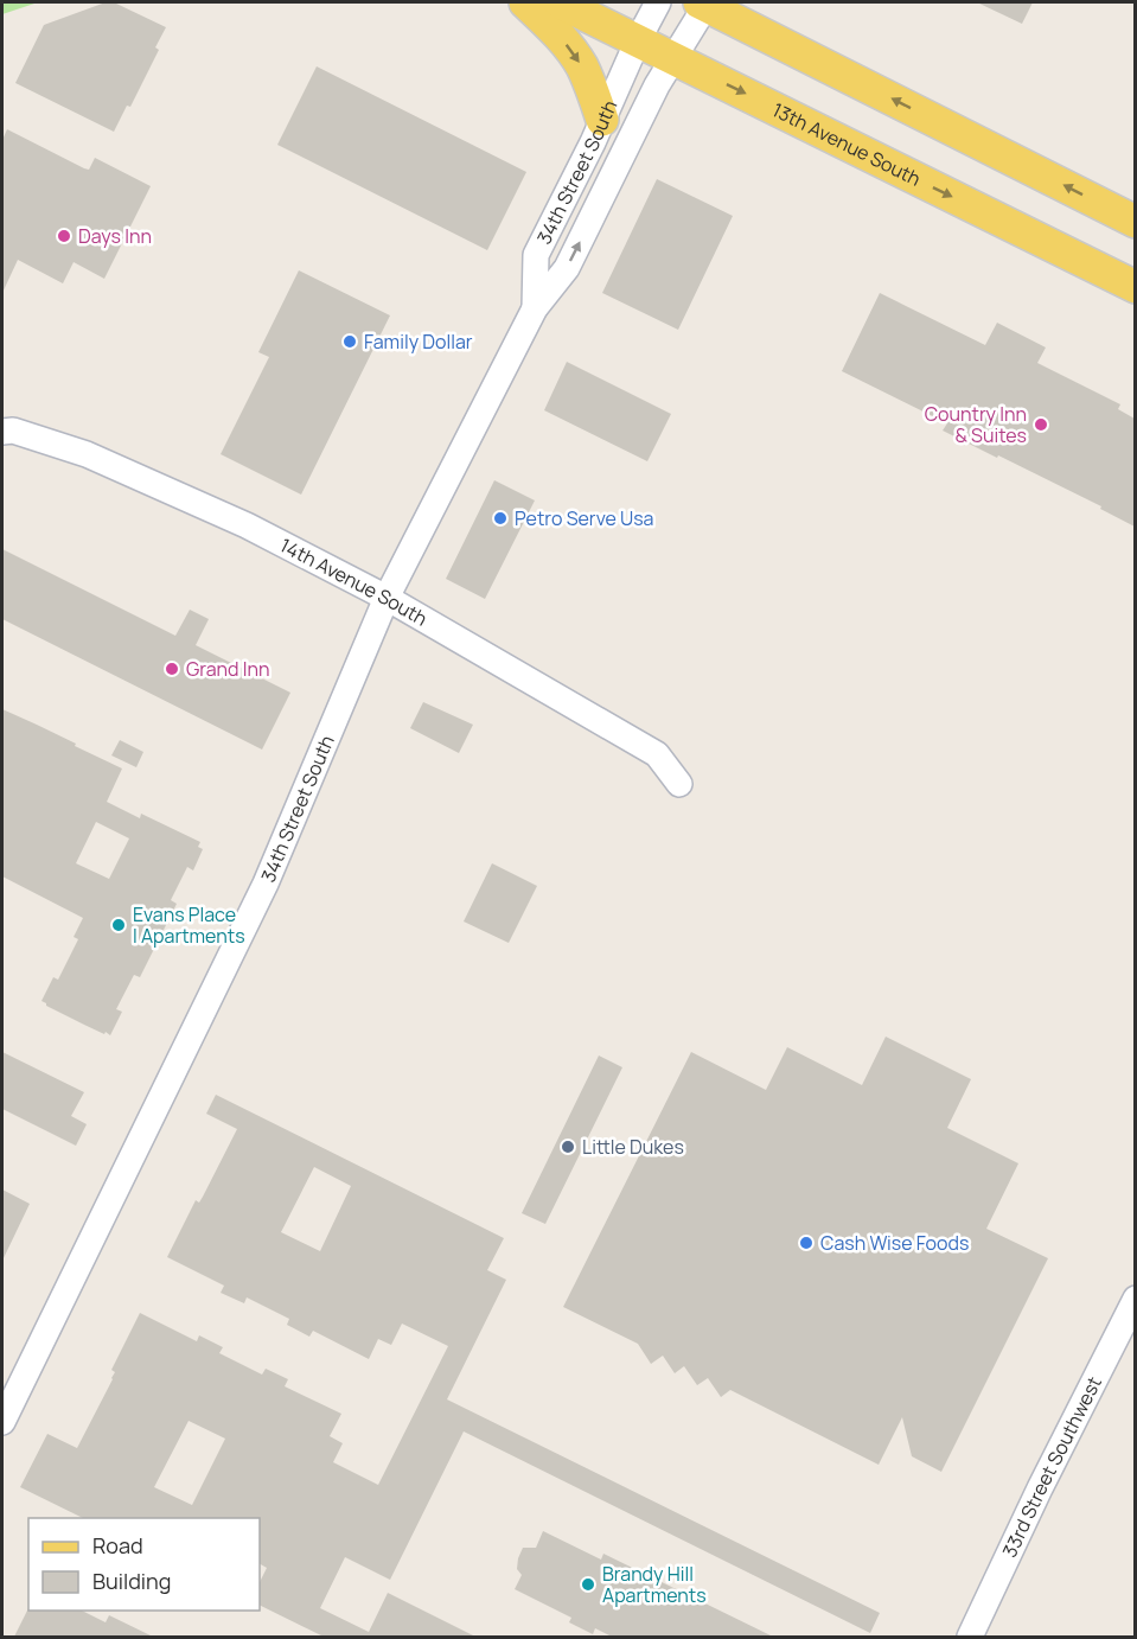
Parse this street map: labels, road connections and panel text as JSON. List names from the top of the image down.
{
  "streets": {
    "main road": ["13th Avenue South"],
    "street": ["34th Street South", "14th Avenue South", "33rd Street Southwest"]
  },
  "crossings": [
    ["13th Avenue South", "34th Street South"],
    ["34th Street South", "14th Avenue South"]
  ],
  "places": [
    "Days Inn",
    "Family Dollar",
    "Country Inn & Suites",
    "Petro Serve Usa",
    "Grand Inn",
    "Evans Place I Apartments",
    "Little Dukes",
    "Cash Wise Foods",
    "Brandy Hill Apartments"
  ],
  "legend": ["Road", "Building"]
}
